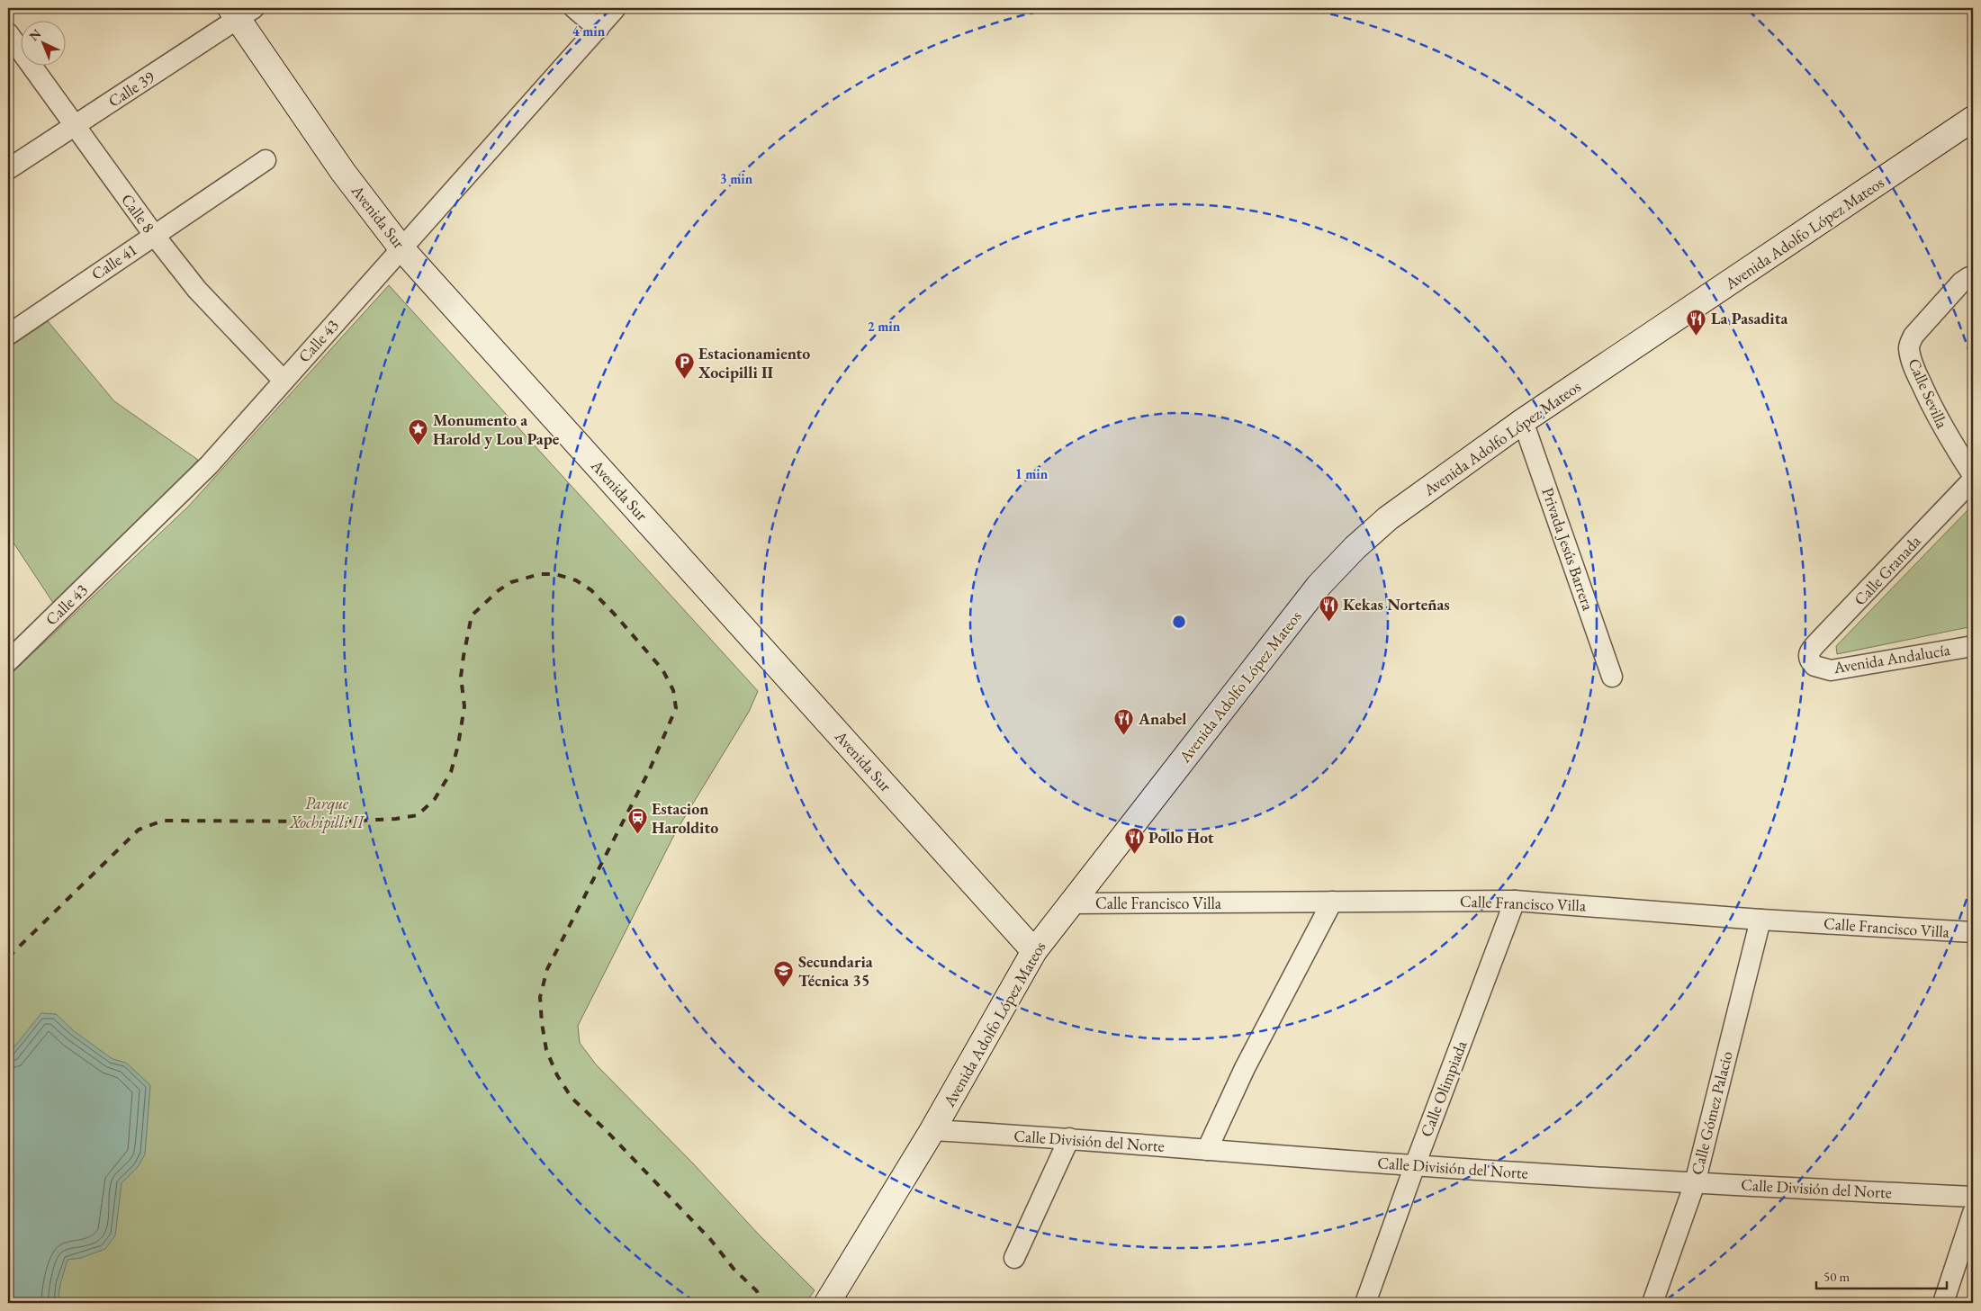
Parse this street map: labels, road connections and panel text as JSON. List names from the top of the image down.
{
  "streets": {
    "street": [
      "Calle 39",
      "Calle 8",
      "Avenida Sur",
      "Avenida Adolfo López Mateos",
      "Calle 41",
      "Calle 43",
      "Calle Sevilla",
      "Privada Jesús Barrera",
      "Calle Granada",
      "Avenida Andalucía",
      "Calle Francisco Villa",
      "Calle Olimpiada",
      "Calle Gómez Palacio",
      "Calle División del Norte"
    ]
  },
  "crossings": [
    ["Calle 39", "Calle 8"],
    ["Calle 39", "Avenida Sur"],
    ["Calle 8", "Calle 41"],
    ["Calle 8", "Calle 43"],
    ["Avenida Sur", "Avenida Adolfo López Mateos"],
    ["Avenida Sur", "Calle 43"],
    ["Avenida Adolfo López Mateos", "Privada Jesús Barrera"],
    ["Avenida Adolfo López Mateos", "Calle Francisco Villa"],
    ["Avenida Adolfo López Mateos", "Calle División del Norte"],
    ["Calle Granada", "Avenida Andalucía"],
    ["Calle Francisco Villa", "Calle Olimpiada"],
    ["Calle Francisco Villa", "Calle Gómez Palacio"],
    ["Calle Olimpiada", "Calle División del Norte"],
    ["Calle Gómez Palacio", "Calle División del Norte"]
  ],
  "parks": ["Parque Xochipilli II"],
  "places": {
    "restaurant": [
      "La Pasadita",
      "Kekas Norteñas",
      "Anabel",
      "Pollo Hot"
    ],
    "parking": ["Estacionamiento Xocipilli II"],
    "place": ["Monumento a Harold y Lou Pape"],
    "station": ["Estacion Haroldito"],
    "school or university": ["Secundaria Técnica 35"]
  },
  "scale_bar": "50 m",
  "north": "top left",
  "rings": [
    "4 min",
    "3 min",
    "2 min",
    "1 min"
  ]
}
